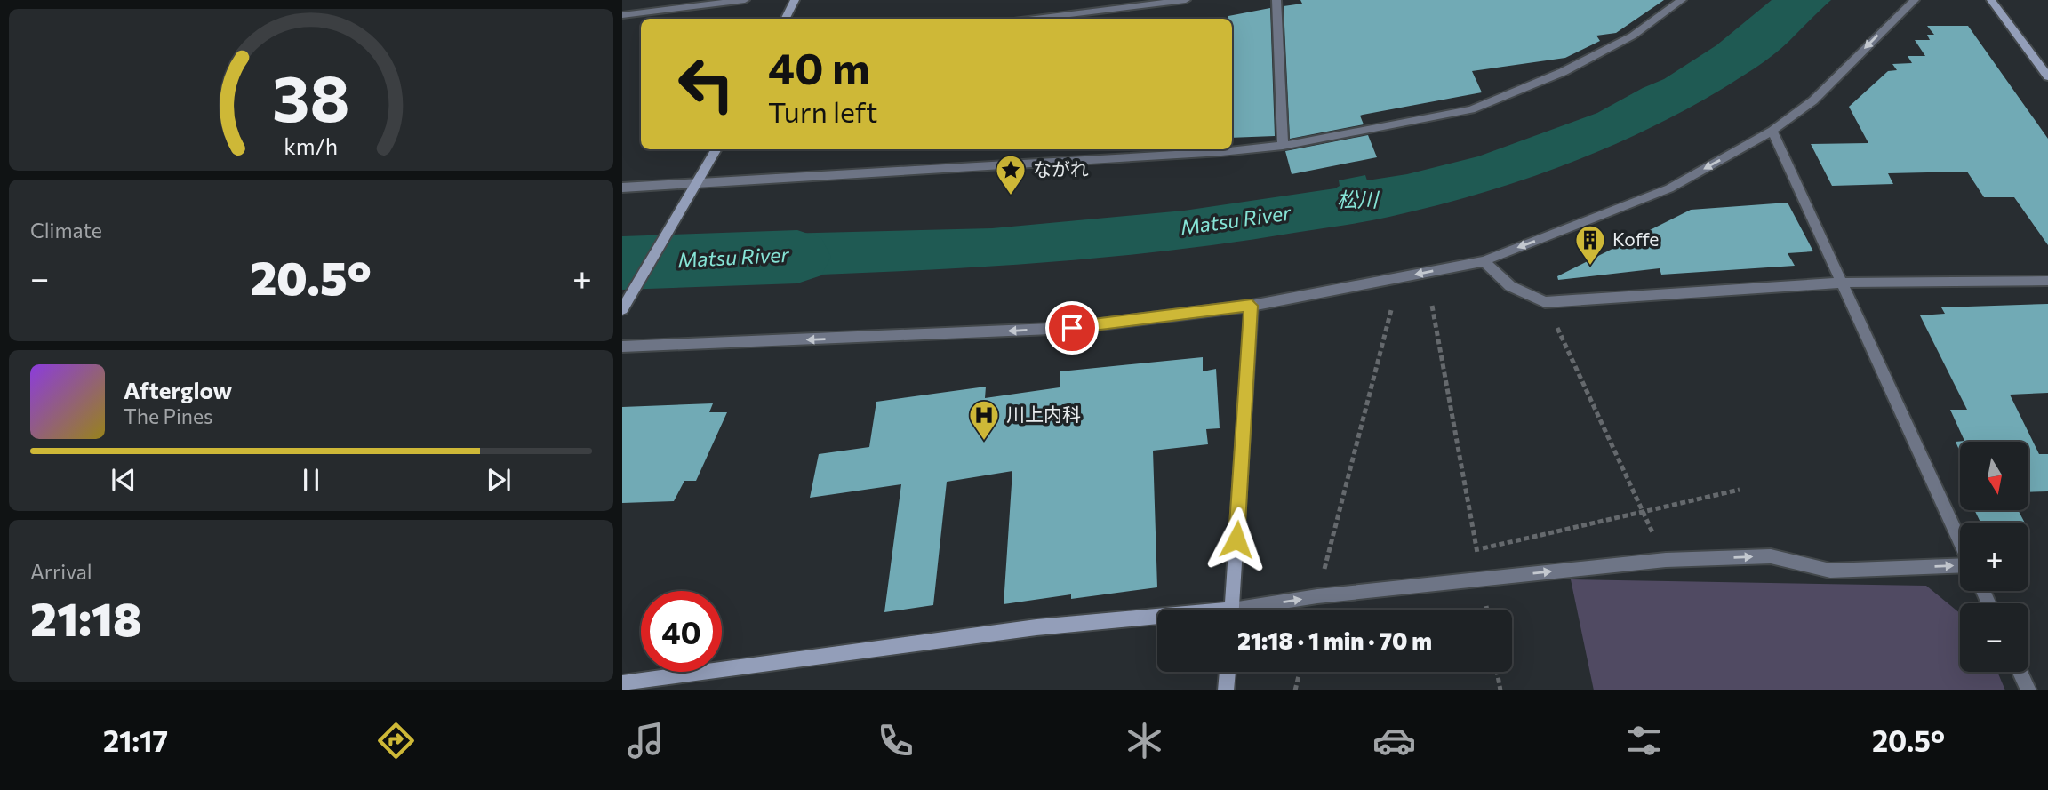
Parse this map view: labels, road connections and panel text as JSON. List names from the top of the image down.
{
  "water": ["松川", "Matsu River"],
  "places": {
    "place": ["ながれ"],
    "building": ["Koffe"],
    "hospital": ["川上内科"]
  },
  "north": "bottom",
  "page": {
    "turn": ["40 m", "Turn left"],
    "tile": [
      "Climate",
      ["Arrival", "21:18"]
    ],
    "heat": ["−", "20.5°", "+"],
    "song": ["Afterglow", "The Pines"],
    "map_buttons": ["+", "−"],
    "limit": "40",
    "trip": "21:18 · 1 min · 70 m",
    "tabs": ["21:17", "20.5°"],
    "gauge": ["38", "km/h"]
  }
}
